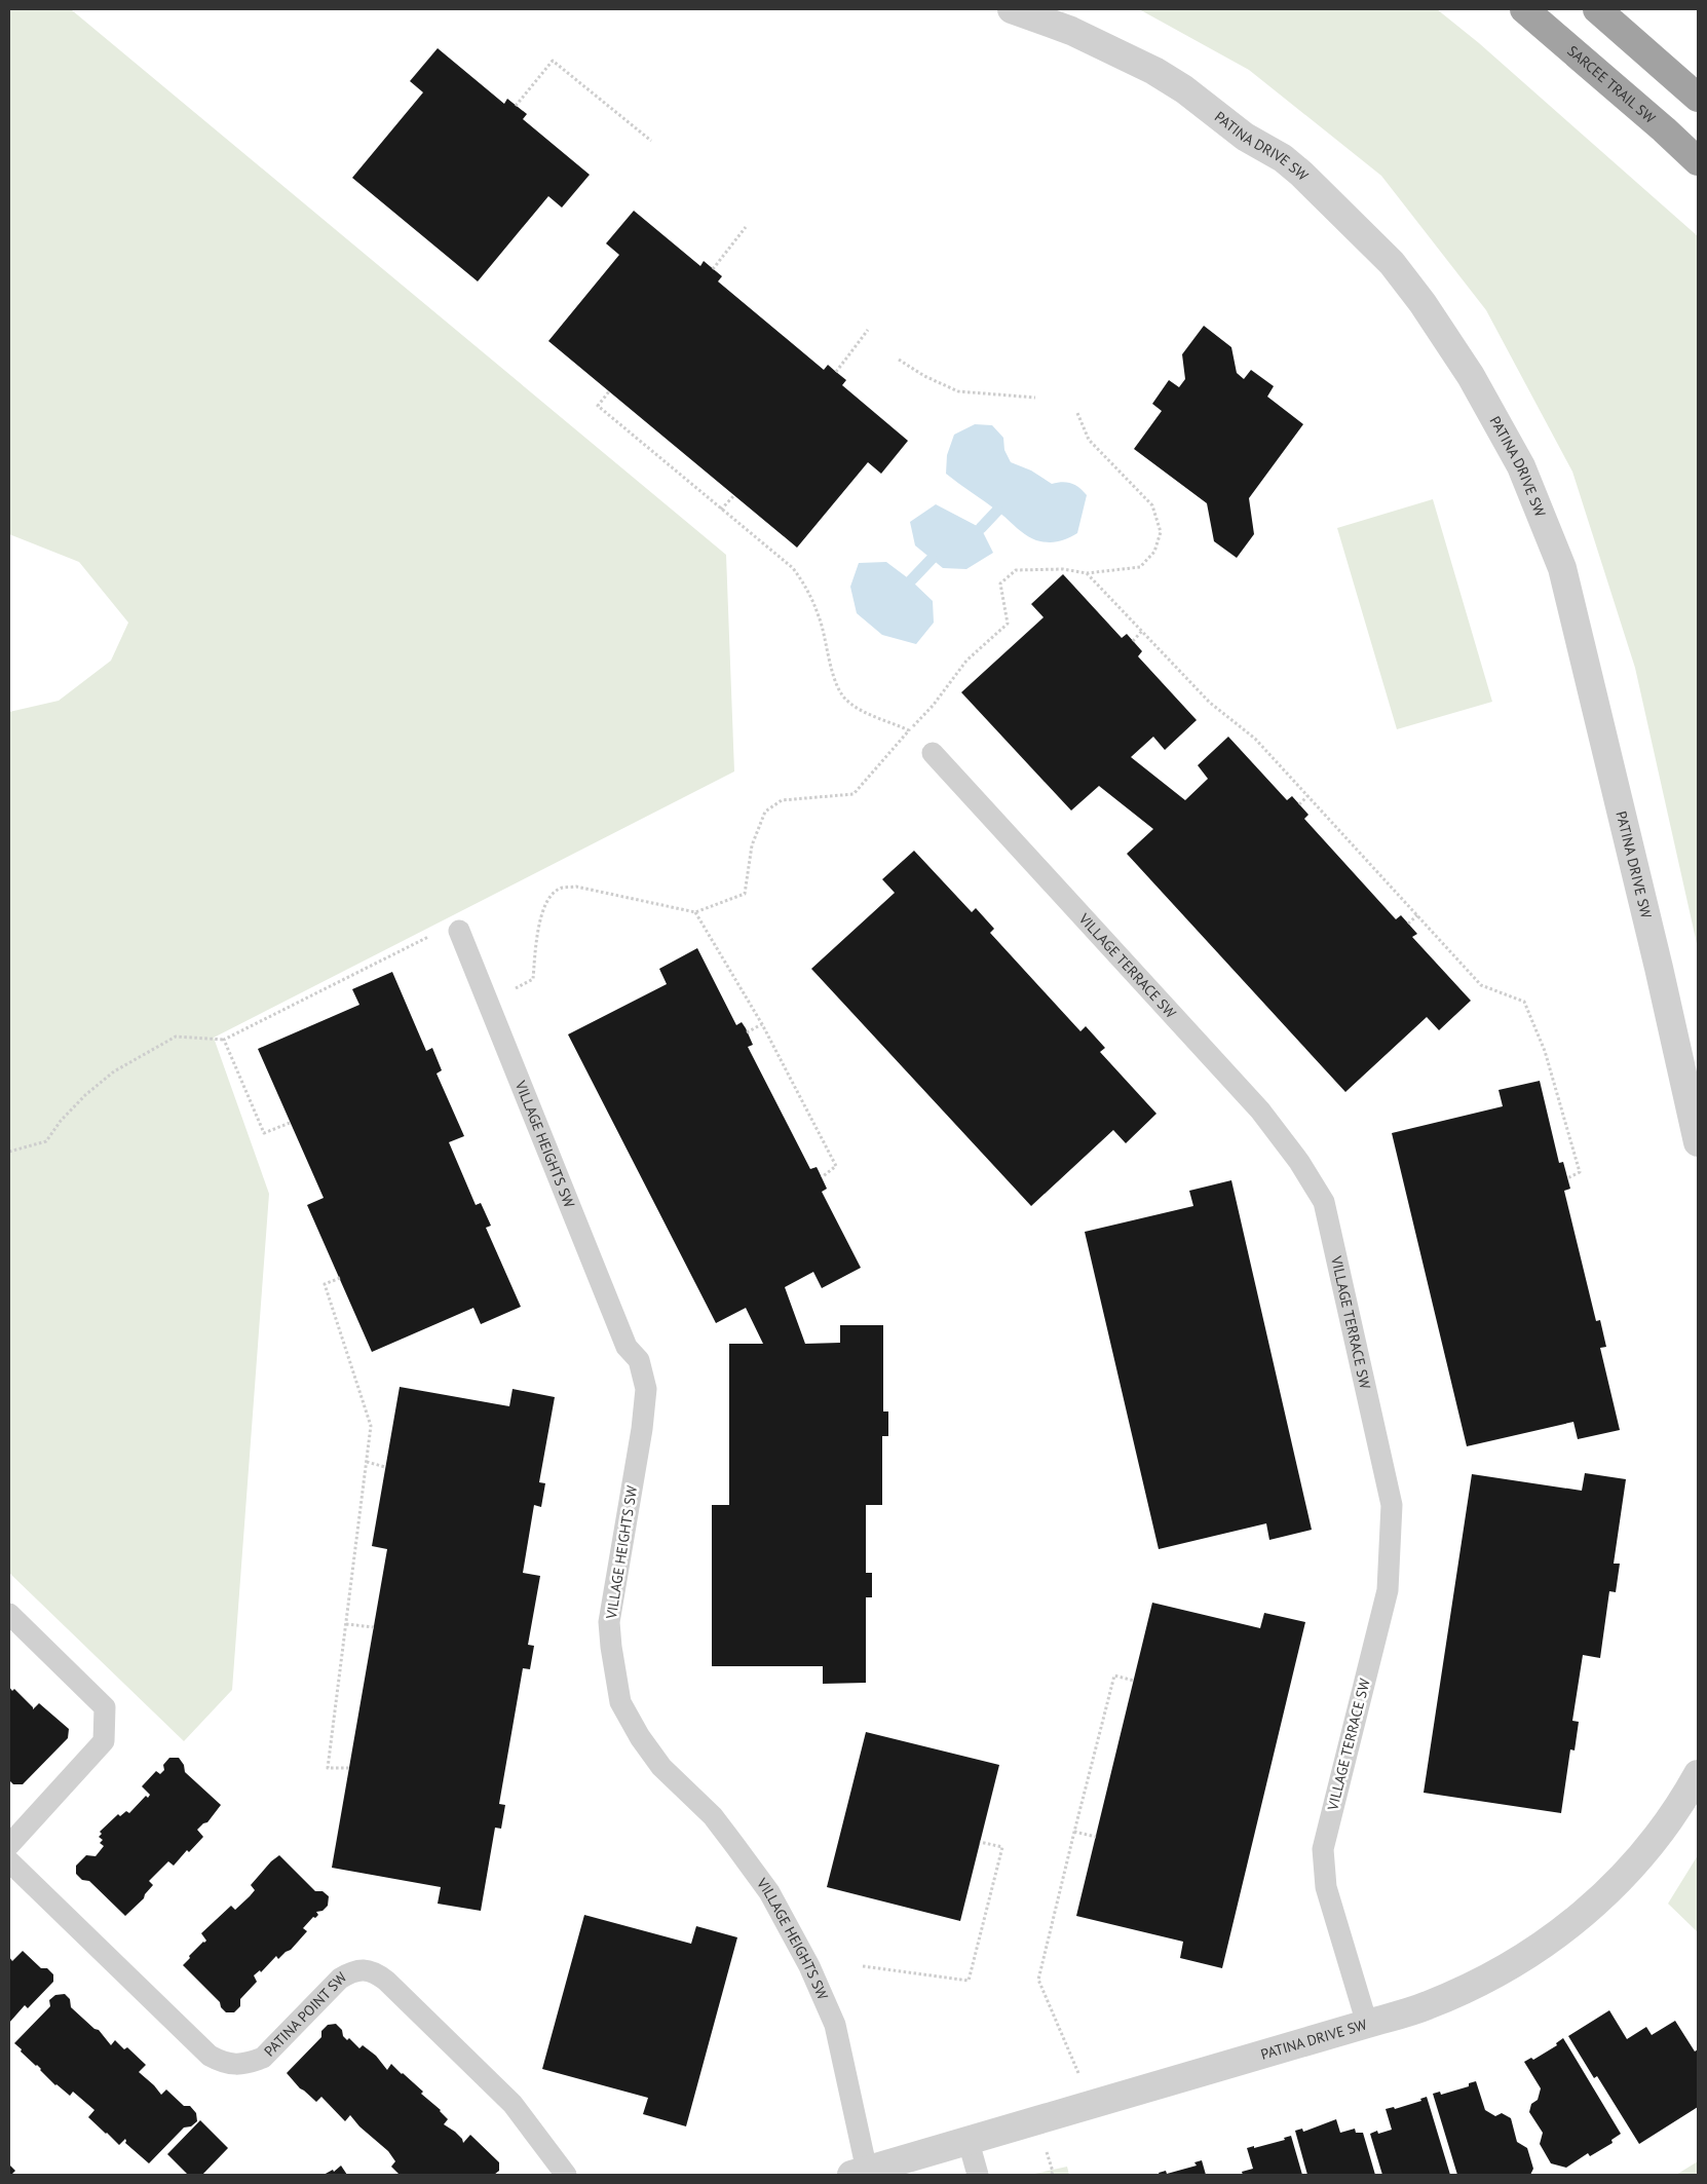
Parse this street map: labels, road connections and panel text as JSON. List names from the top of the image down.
{
  "streets": {
    "highway": ["SARCEE TRAIL SW"],
    "street": ["PATINA DRIVE SW"],
    "lane": ["VILLAGE TERRACE SW", "VILLAGE HEIGHTS SW", "PATINA POINT SW"]
  },
  "crossings": [
    ["PATINA DRIVE SW", "VILLAGE TERRACE SW"],
    ["PATINA DRIVE SW", "VILLAGE HEIGHTS SW"]
  ]
}
